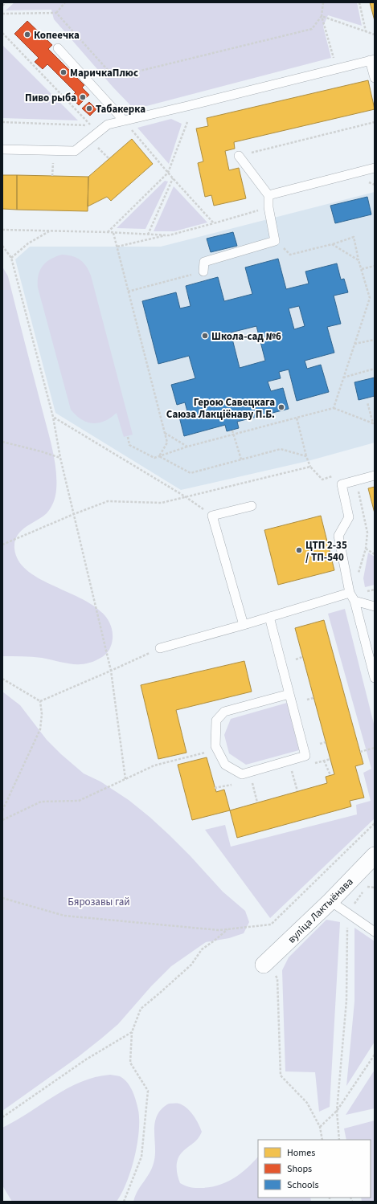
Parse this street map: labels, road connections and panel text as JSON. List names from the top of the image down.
{
  "streets": {
    "street": ["вуліца Лактыёнава"]
  },
  "parks": ["Бярозавы гай"],
  "places": [
    "Копеечка",
    "МаричкаПлюс",
    "Пиво рыба",
    "Табакерка",
    "Школа-сад №6",
    "Герою Савецкага Саюза Лакціёнаву П.Б.",
    "ЦТП 2-35 / ТП-540"
  ],
  "legend": ["Homes", "Shops", "Schools"]
}
